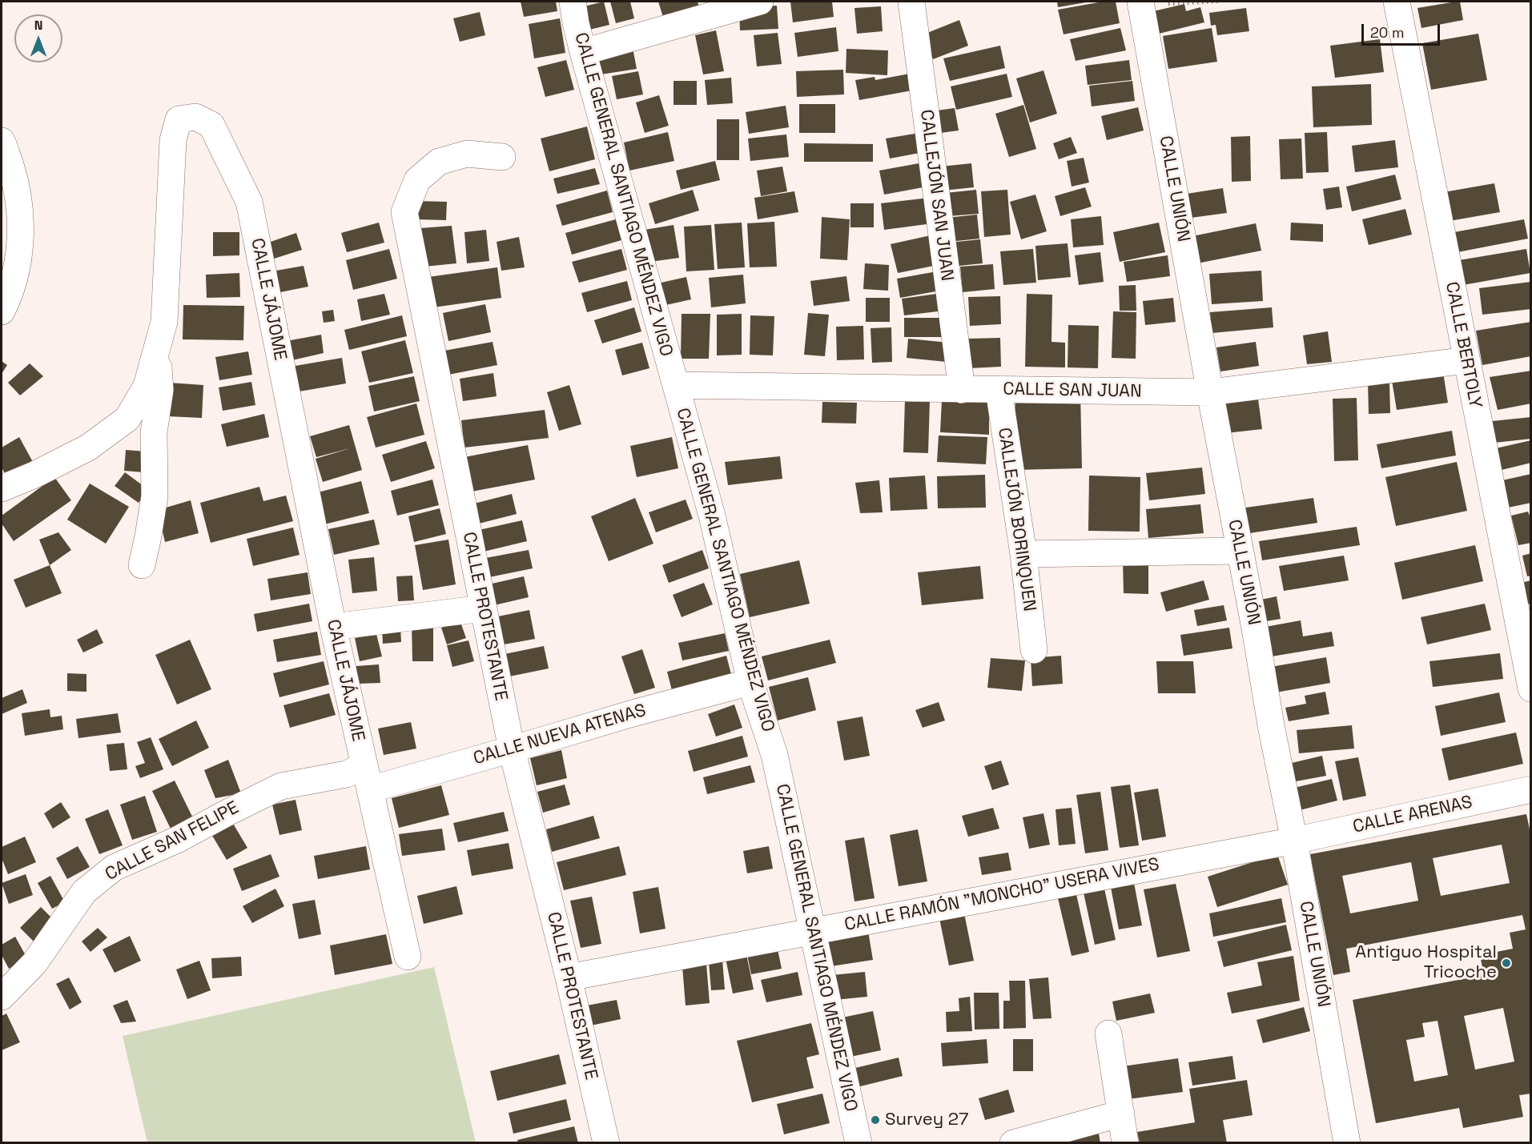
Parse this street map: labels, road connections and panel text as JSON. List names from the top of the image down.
{
  "streets": {
    "street": [
      "CALLE UNIÓN",
      "CALLE GENERAL SANTIAGO MÉNDEZ VIGO",
      "CALLEJÓN SAN JUAN",
      "CALLE JÁJOME",
      "CALLE BERTOLY",
      "CALLE SAN JUAN",
      "CALLEJÓN BORINQUEN",
      "CALLE PROTESTANTE",
      "CALLE NUEVA ATENAS",
      "CALLE ARENAS",
      "CALLE SAN FELIPE",
      "CALLE RAMÓN \"MONCHO\" USERA VIVES"
    ]
  },
  "crossings": [
    ["CALLE UNIÓN", "CALLE SAN JUAN"],
    ["CALLE UNIÓN", "CALLE ARENAS"],
    ["CALLE UNIÓN", "CALLE RAMÓN \"MONCHO\" USERA VIVES"],
    ["CALLE GENERAL SANTIAGO MÉNDEZ VIGO", "CALLE SAN JUAN"],
    ["CALLE GENERAL SANTIAGO MÉNDEZ VIGO", "CALLE NUEVA ATENAS"],
    ["CALLE GENERAL SANTIAGO MÉNDEZ VIGO", "CALLE RAMÓN \"MONCHO\" USERA VIVES"],
    ["CALLEJÓN SAN JUAN", "CALLE SAN JUAN"],
    ["CALLE JÁJOME", "CALLE NUEVA ATENAS"],
    ["CALLE JÁJOME", "CALLE SAN FELIPE"],
    ["CALLE BERTOLY", "CALLE SAN JUAN"],
    ["CALLE SAN JUAN", "CALLEJÓN BORINQUEN"],
    ["CALLE PROTESTANTE", "CALLE NUEVA ATENAS"],
    ["CALLE PROTESTANTE", "CALLE RAMÓN \"MONCHO\" USERA VIVES"],
    ["CALLE NUEVA ATENAS", "CALLE SAN FELIPE"],
    ["CALLE ARENAS", "CALLE RAMÓN \"MONCHO\" USERA VIVES"]
  ],
  "places": ["Antiguo Hospital Tricoche", "Survey 27"],
  "scale_bar": "20 m",
  "north": "top"
}
